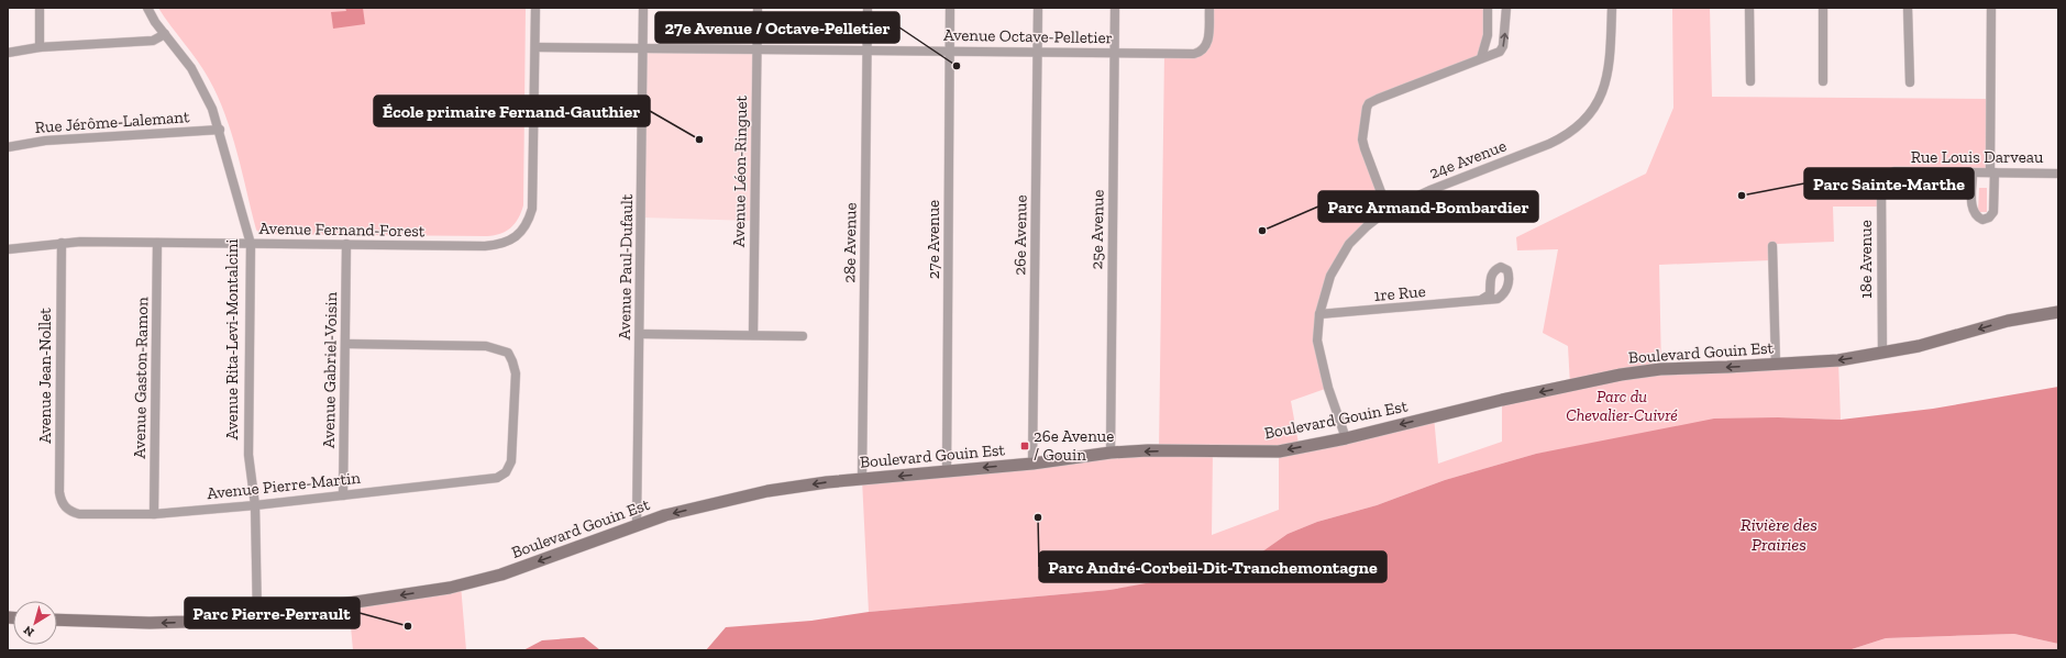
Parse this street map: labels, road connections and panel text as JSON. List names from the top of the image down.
{
  "streets": {
    "street": [
      "Avenue Octave-Pelletier",
      "Rue Jérôme-Lalemant",
      "Rue Louis Darveau",
      "24e Avenue",
      "Avenue Léon-Ringuet",
      "Avenue Fernand-Forest",
      "25e Avenue",
      "26e Avenue",
      "27e Avenue",
      "28e Avenue",
      "18e Avenue",
      "Avenue Paul-Dufault",
      "1re Rue",
      "Avenue Rita-Levi-Montalcini",
      "Boulevard Gouin Est",
      "Avenue Gabriel-Voisin",
      "Avenue Jean-Nollet",
      "Avenue Gaston-Ramon",
      "Avenue Pierre-Martin"
    ]
  },
  "crossings": [
    ["Avenue Octave-Pelletier", "Avenue Léon-Ringuet"],
    ["Avenue Octave-Pelletier", "Avenue Fernand-Forest"],
    ["Avenue Octave-Pelletier", "25e Avenue"],
    ["Avenue Octave-Pelletier", "26e Avenue"],
    ["Avenue Octave-Pelletier", "27e Avenue"],
    ["Avenue Octave-Pelletier", "28e Avenue"],
    ["Avenue Octave-Pelletier", "Avenue Paul-Dufault"],
    ["Rue Jérôme-Lalemant", "Avenue Rita-Levi-Montalcini"],
    ["Rue Louis Darveau", "18e Avenue"],
    ["24e Avenue", "1re Rue"],
    ["24e Avenue", "Boulevard Gouin Est"],
    ["Avenue Fernand-Forest", "Avenue Rita-Levi-Montalcini"],
    ["Avenue Fernand-Forest", "Avenue Gabriel-Voisin"],
    ["Avenue Fernand-Forest", "Avenue Jean-Nollet"],
    ["Avenue Fernand-Forest", "Avenue Gaston-Ramon"],
    ["25e Avenue", "Boulevard Gouin Est"],
    ["26e Avenue", "Boulevard Gouin Est"],
    ["27e Avenue", "Boulevard Gouin Est"],
    ["28e Avenue", "Boulevard Gouin Est"],
    ["18e Avenue", "Boulevard Gouin Est"],
    ["Avenue Paul-Dufault", "Boulevard Gouin Est"],
    ["Avenue Rita-Levi-Montalcini", "Boulevard Gouin Est"],
    ["Avenue Rita-Levi-Montalcini", "Avenue Pierre-Martin"],
    ["Avenue Gabriel-Voisin", "Avenue Pierre-Martin"],
    ["Avenue Jean-Nollet", "Avenue Pierre-Martin"],
    ["Avenue Gaston-Ramon", "Avenue Pierre-Martin"]
  ],
  "one_way": ["Boulevard Gouin Est"],
  "water": ["Rivière des Prairies"],
  "parks": ["Parc du Chevalier-Cuivré"],
  "places": {
    "other": [
      "27e Avenue / Octave-Pelletier",
      "École primaire Fernand-Gauthier",
      "Parc Sainte-Marthe",
      "Parc Armand-Bombardier",
      "Parc André-Corbeil-Dit-Tranchemontagne",
      "Parc Pierre-Perrault"
    ],
    "transit": ["26e Avenue / Gouin"]
  },
  "north": "bottom left"
}
